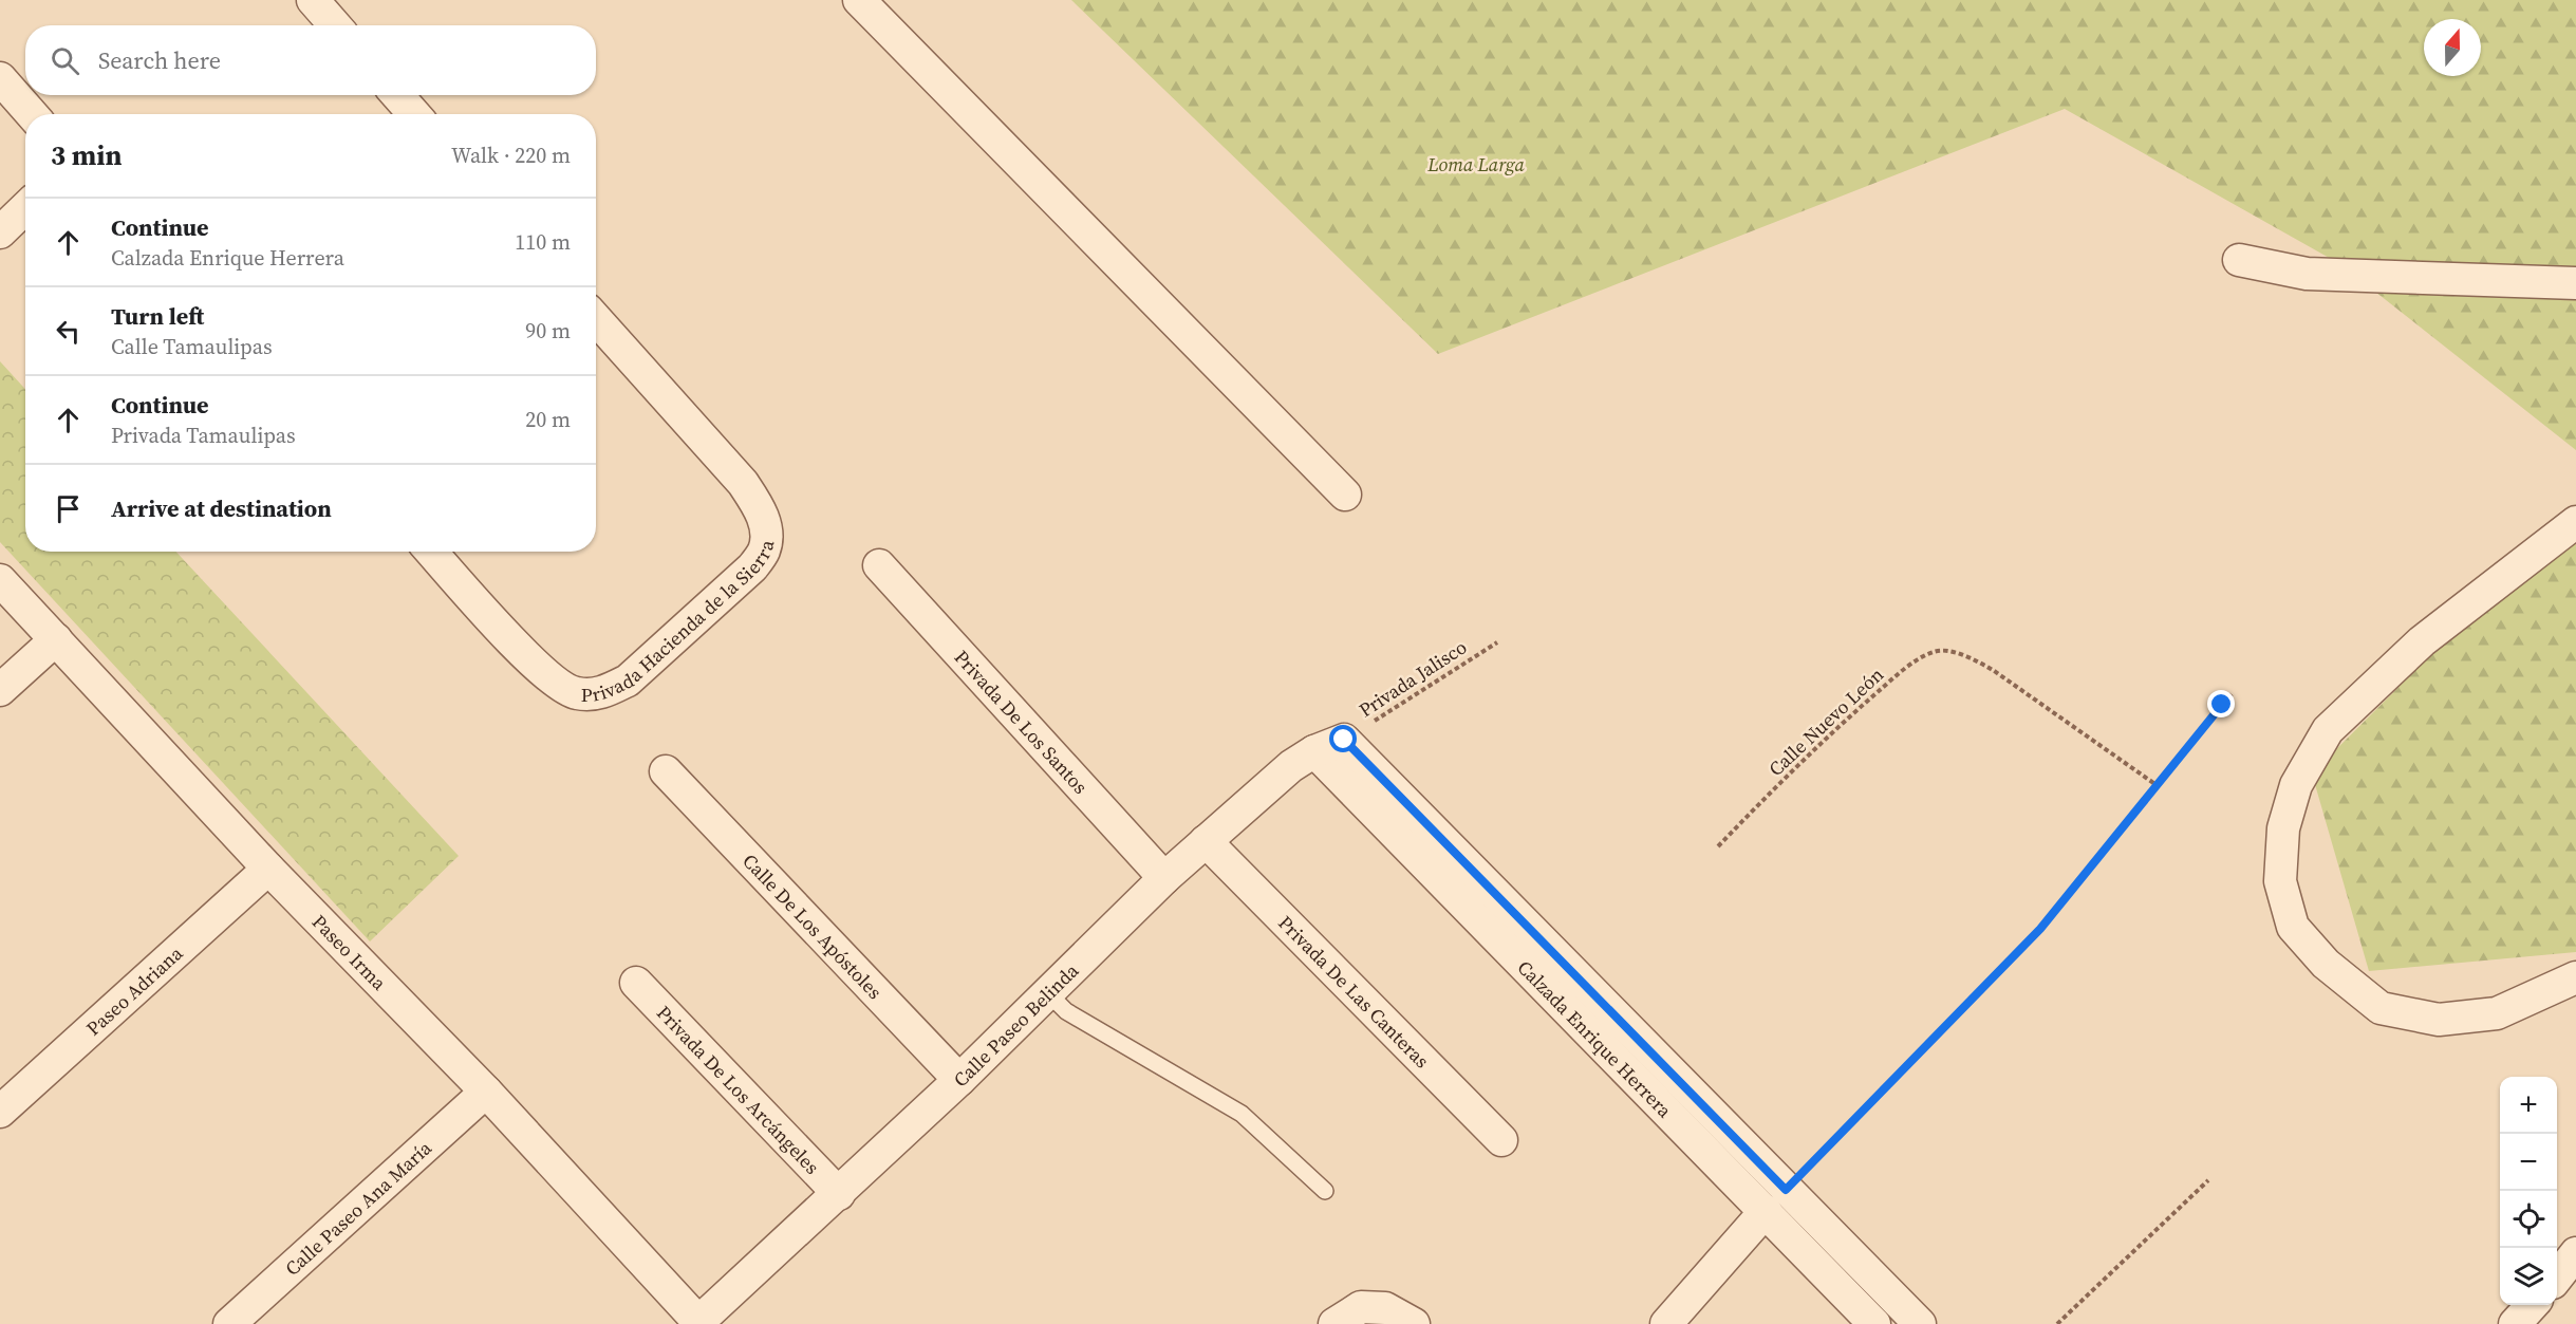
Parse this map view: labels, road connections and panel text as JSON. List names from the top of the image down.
{
  "streets": {
    "street": [
      "Privada Hacienda de la Sierra",
      "Privada De Los Santos",
      "Calle De Los Apóstoles",
      "Paseo Irma",
      "Paseo Adriana",
      "Privada De Las Canteras",
      "Calle Paseo Belinda",
      "Calzada Enrique Herrera",
      "Privada De Los Arcángeles",
      "Calle Paseo Ana María"
    ],
    "path": ["Privada Jalisco", "Calle Nuevo León"]
  },
  "crossings": [
    ["Privada Jalisco", "Calle Paseo Belinda"],
    ["Privada Jalisco", "Calzada Enrique Herrera"],
    ["Privada De Los Santos", "Calle Paseo Belinda"],
    ["Calle De Los Apóstoles", "Calle Paseo Belinda"],
    ["Paseo Irma", "Paseo Adriana"],
    ["Paseo Irma", "Calle Paseo Belinda"],
    ["Paseo Irma", "Calle Paseo Ana María"],
    ["Privada De Las Canteras", "Calle Paseo Belinda"],
    ["Calle Paseo Belinda", "Calzada Enrique Herrera"],
    ["Calle Paseo Belinda", "Privada De Los Arcángeles"]
  ],
  "parks": ["Loma Larga"],
  "north": "top",
  "page": {
    "search": "Search here",
    "heading": ["3 min", "Walk · 220 m"],
    "list": [
      ["Continue", "Calzada Enrique Herrera", "110 m"],
      ["Turn left", "Calle Tamaulipas", "90 m"],
      ["Continue", "Privada Tamaulipas", "20 m"],
      "Arrive at destination"
    ],
    "map_buttons": ["+", "−"]
  }
}
